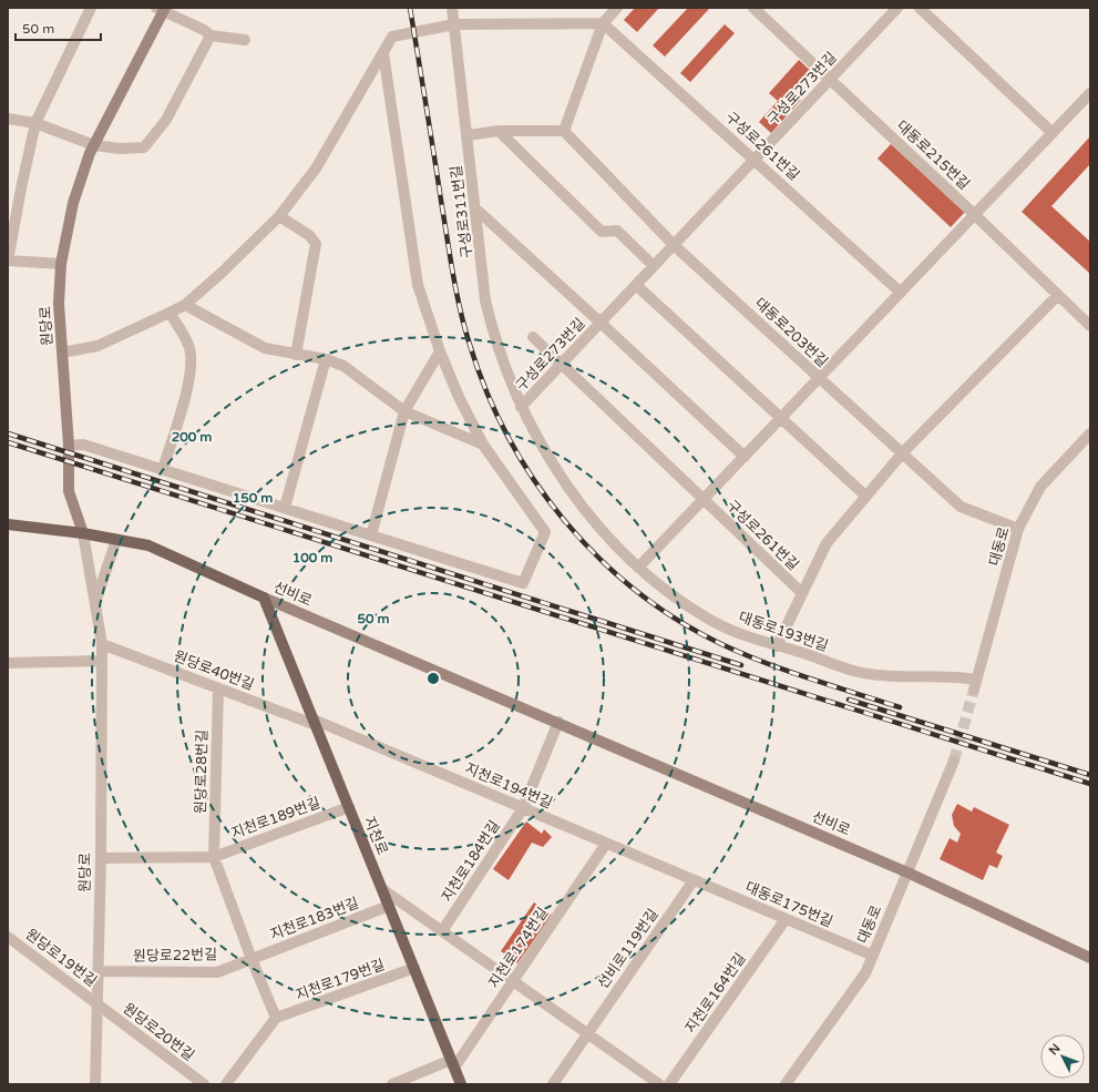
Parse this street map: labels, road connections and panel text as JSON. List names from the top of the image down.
{
  "streets": {
    "main road": ["원당로", "선비로", "지천로"],
    "street": [
      "구성로273번길",
      "구성로261번길",
      "대동로215번길",
      "구성로311번길",
      "대동로203번길",
      "대동로",
      "대동로193번길",
      "원당로40번길",
      "원당로28번길",
      "지천로194번길",
      "지천로189번길",
      "지천로184번길",
      "대동로175번길",
      "지천로183번길",
      "지천로174번길",
      "선비로119번길",
      "원당로22번길",
      "원당로19번길",
      "지천로179번길",
      "지천로164번길",
      "원당로20번길"
    ]
  },
  "crossings": [
    ["구성로273번길", "구성로261번길"],
    ["구성로273번길", "대동로215번길"],
    ["구성로273번길", "구성로311번길"],
    ["구성로273번길", "대동로203번길"],
    ["구성로273번길", "대동로193번길"],
    ["구성로261번길", "대동로215번길"],
    ["구성로261번길", "대동로203번길"],
    ["구성로261번길", "대동로193번길"],
    ["구성로311번길", "대동로193번길"],
    ["원당로", "선비로"],
    ["원당로", "원당로40번길"],
    ["원당로", "원당로22번길"],
    ["원당로", "원당로19번길"],
    ["원당로", "원당로20번길"],
    ["대동로203번길", "대동로"],
    ["대동로", "선비로"],
    ["대동로", "대동로193번길"],
    ["대동로", "대동로175번길"],
    ["선비로", "지천로"],
    ["원당로40번길", "원당로28번길"],
    ["원당로40번길", "지천로194번길"],
    ["원당로40번길", "지천로"],
    ["원당로28번길", "지천로189번길"],
    ["원당로28번길", "지천로183번길"],
    ["원당로28번길", "원당로22번길"],
    ["지천로194번길", "지천로"],
    ["지천로194번길", "지천로184번길"],
    ["지천로194번길", "대동로175번길"],
    ["지천로194번길", "지천로174번길"],
    ["지천로194번길", "선비로119번길"],
    ["지천로189번길", "지천로"],
    ["지천로", "지천로183번길"],
    ["지천로", "지천로174번길"],
    ["지천로", "지천로179번길"],
    ["대동로175번길", "선비로119번길"],
    ["대동로175번길", "지천로164번길"],
    ["지천로183번길", "원당로22번길"],
    ["원당로19번길", "원당로20번길"]
  ],
  "scale_bar": "50 m",
  "north": "top left",
  "rings": [
    "200 m",
    "150 m",
    "100 m",
    "50 m"
  ]
}
